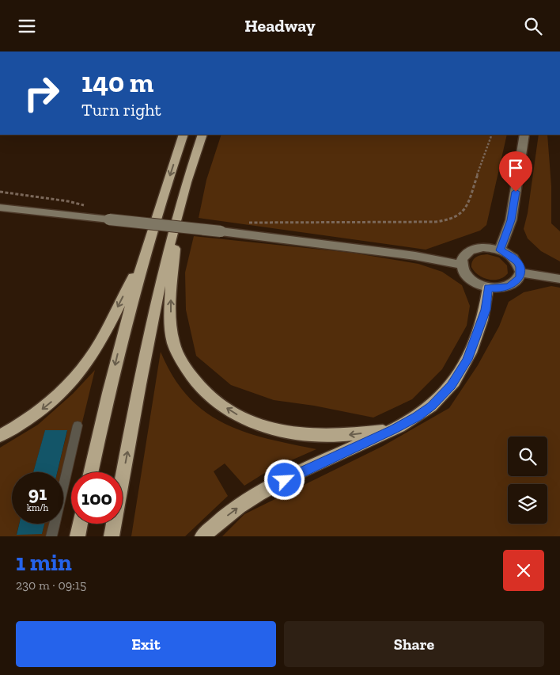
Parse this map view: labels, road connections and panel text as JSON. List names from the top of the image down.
{
  "page": {
    "header": "Headway",
    "turn": ["140 m", "Turn right"],
    "speed": "91 km/h",
    "limit": "100",
    "heading": ["1 min", "230 m · 09:15"],
    "buttons": ["Exit", "Share"]
  }
}
